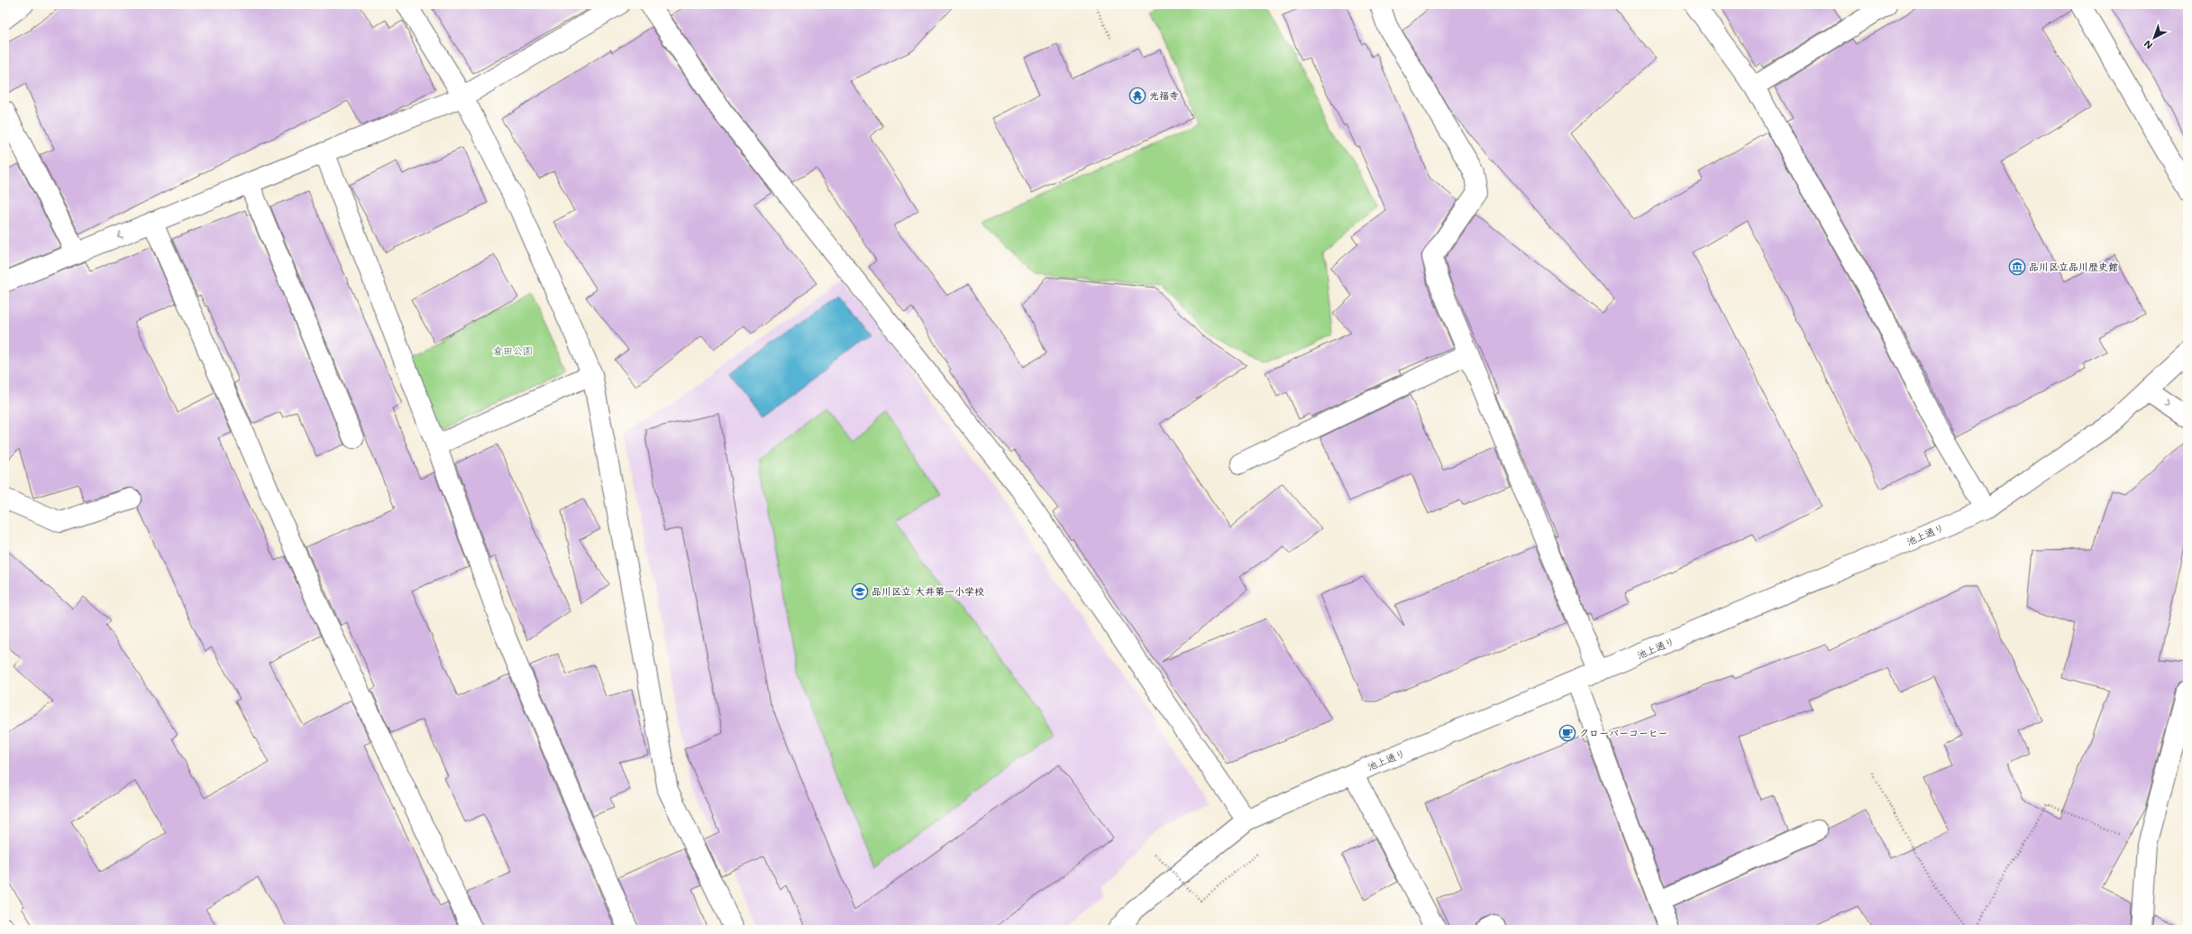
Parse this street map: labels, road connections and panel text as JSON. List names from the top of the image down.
{
  "streets": {
    "street": ["池上通り"]
  },
  "parks": ["倉田公園"],
  "places": {
    "temple": ["光福寺"],
    "museum": ["品川区立品川歴史館"],
    "school or university": ["品川区立 大井第一小学校"],
    "cafe": ["クローバーコーヒー"]
  },
  "north": "bottom left"
}
